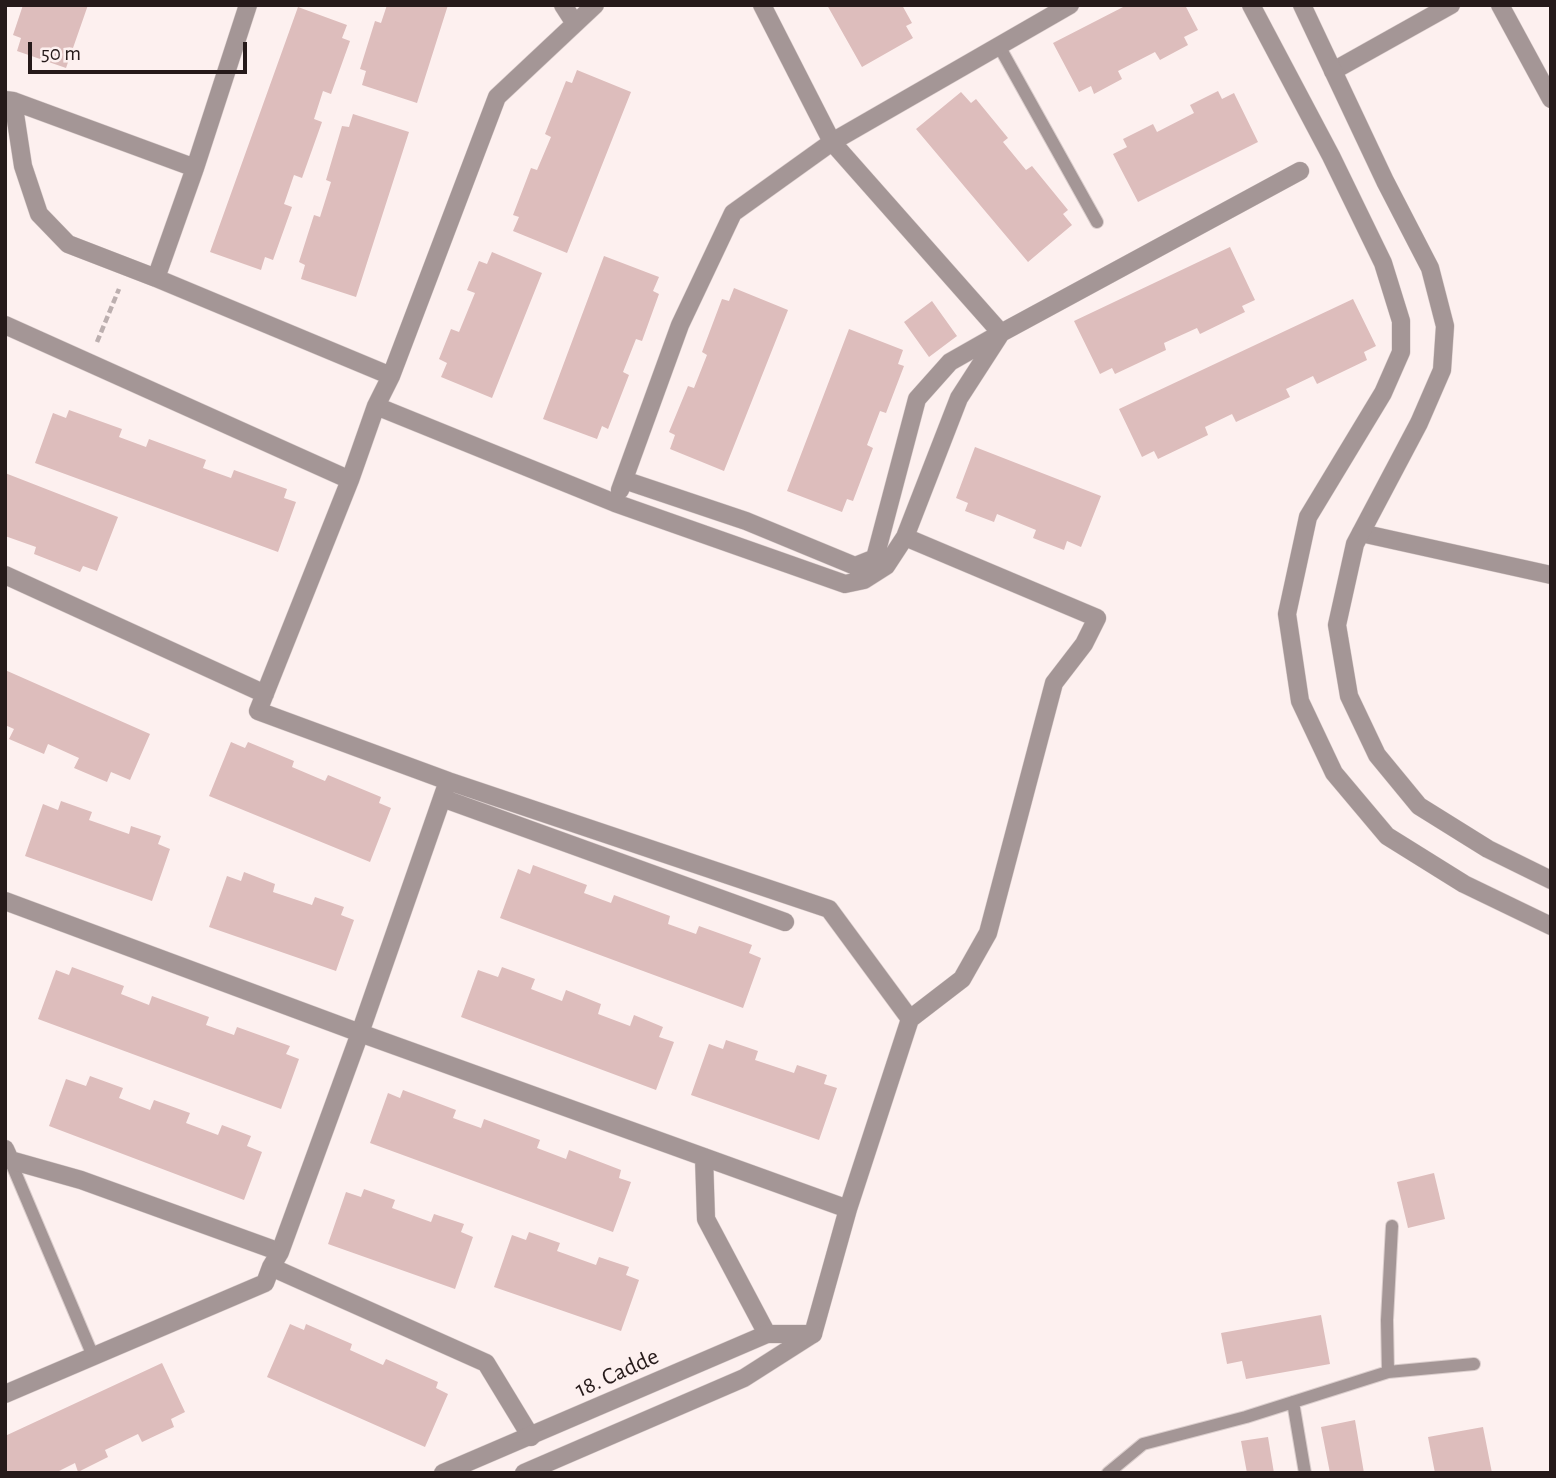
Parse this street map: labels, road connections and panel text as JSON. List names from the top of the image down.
{
  "streets": {
    "street": ["18. Cadde"]
  },
  "scale_bar": "50 m"
}
